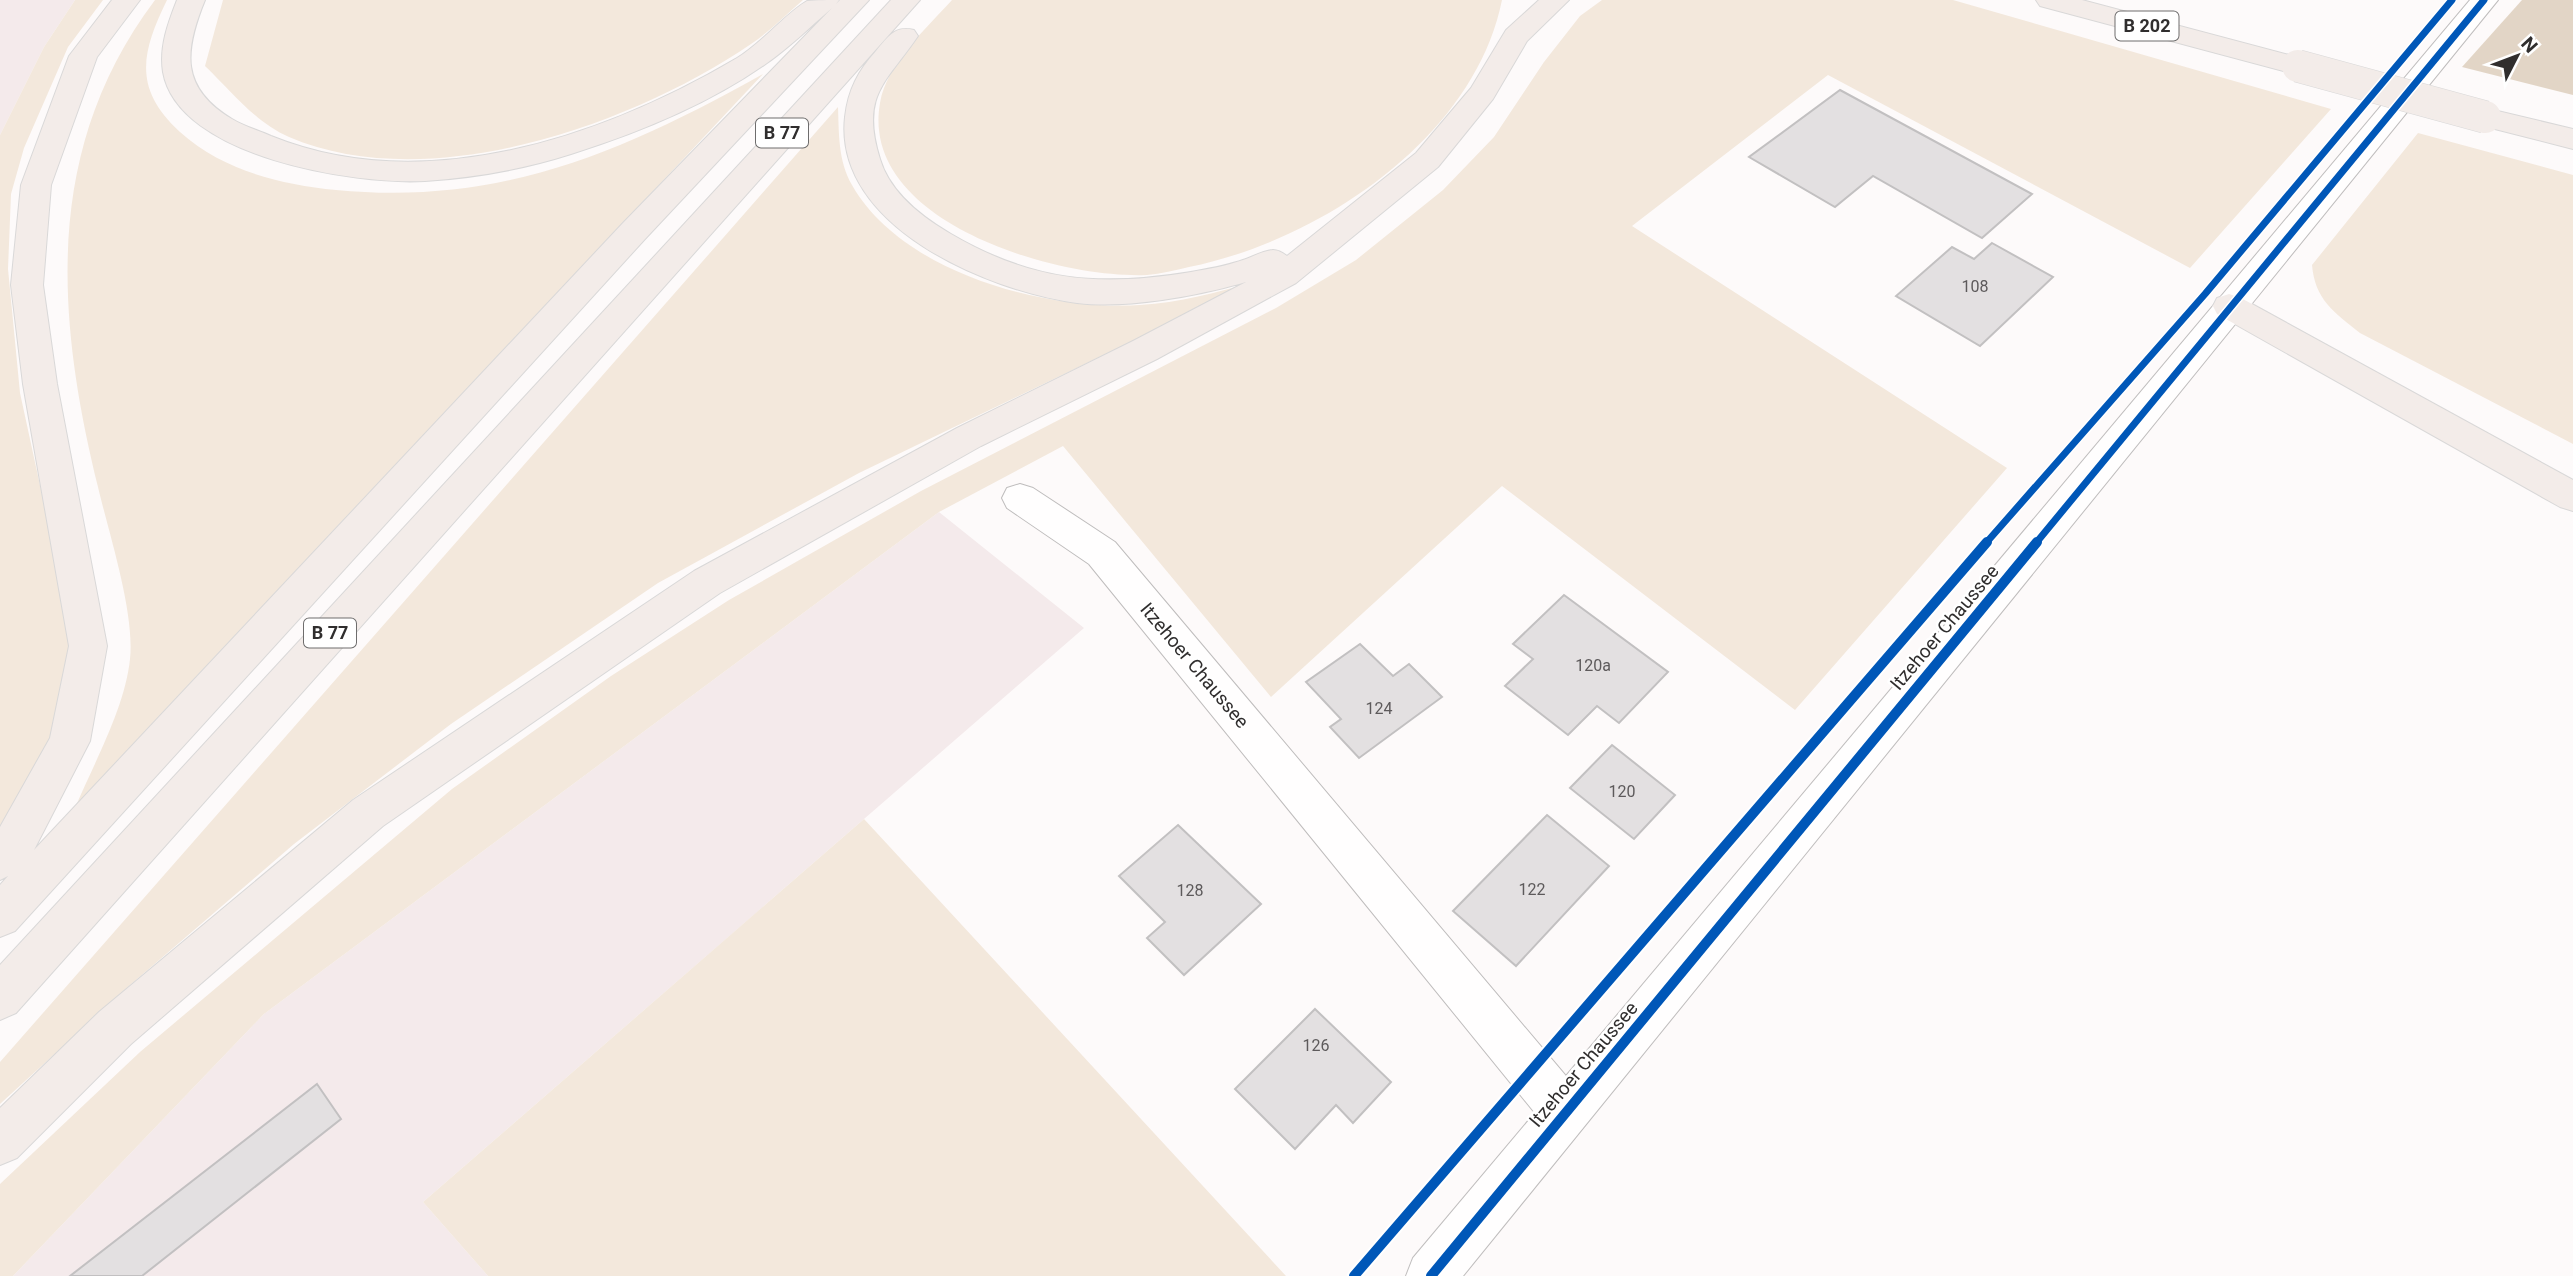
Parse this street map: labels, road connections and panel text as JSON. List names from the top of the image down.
{
  "streets": {
    "highway": ["B 202", "B 77"],
    "street": ["Itzehoer Chaussee"]
  },
  "house_numbers": [
    "108",
    "120a",
    "124",
    "120",
    "122",
    "128",
    "126"
  ],
  "north": "top right"
}
